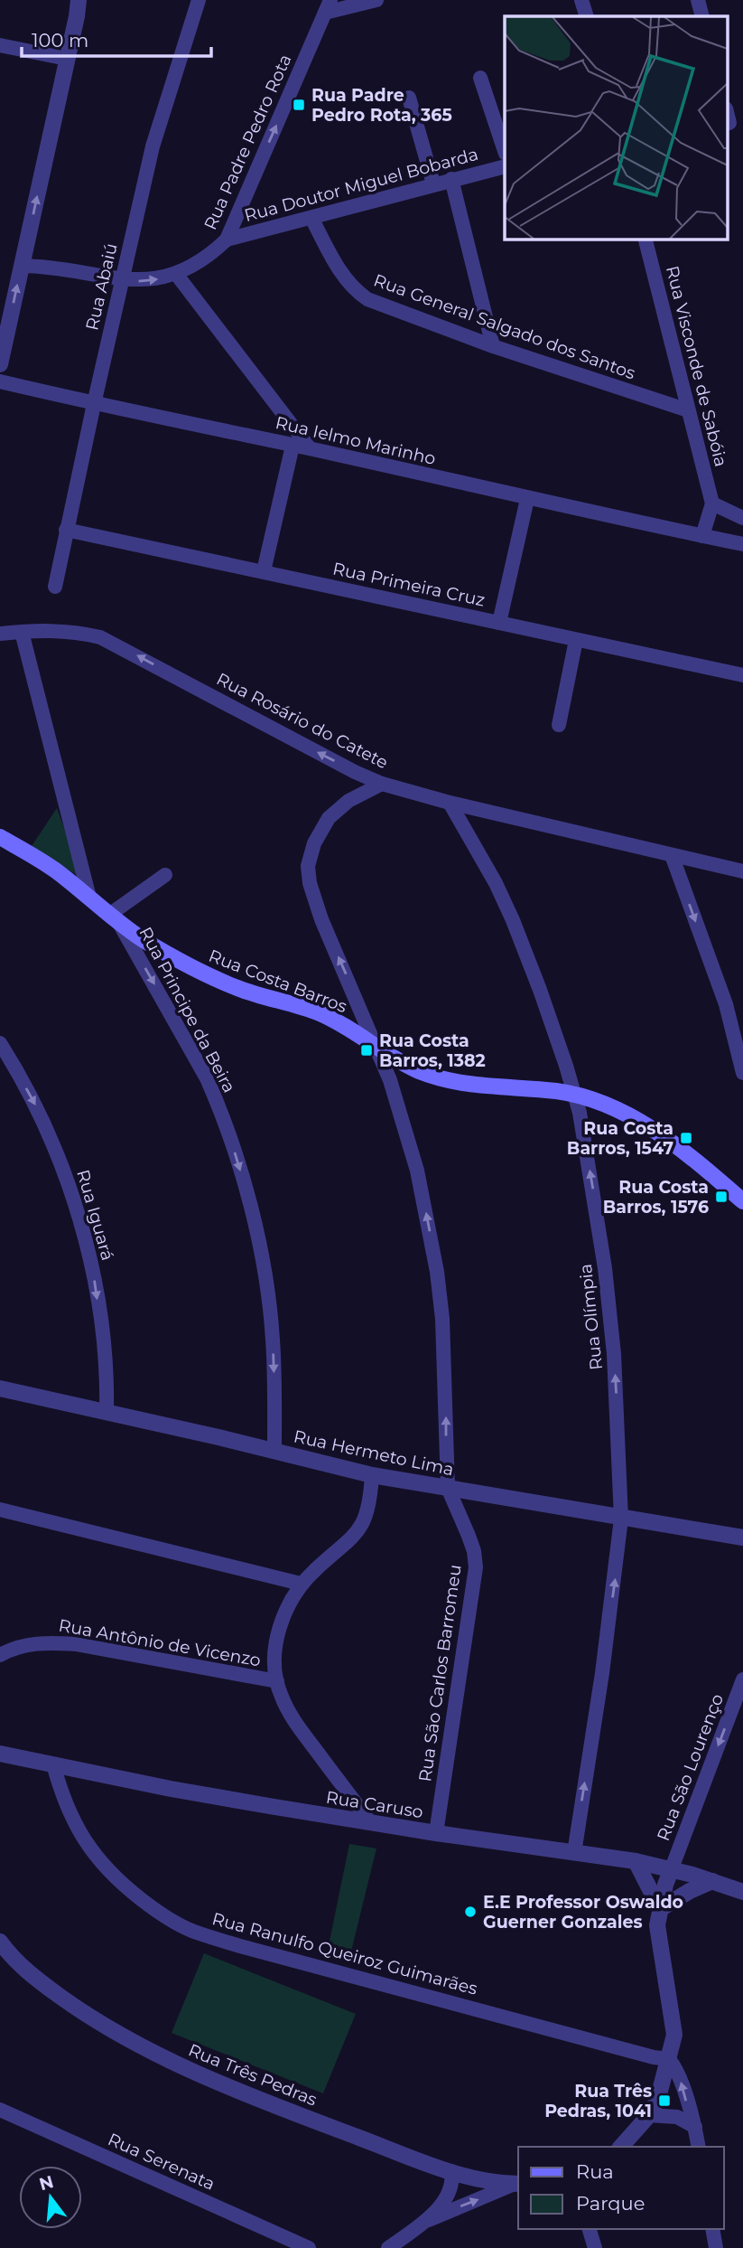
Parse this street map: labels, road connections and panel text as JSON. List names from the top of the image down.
{
  "streets": {
    "main road": ["Rua Costa Barros"],
    "street": [
      "Rua Padre Pedro Rota",
      "Rua Doutor Miguel Bobarda",
      "Rua Abaiú",
      "Rua General Salgado dos Santos",
      "Rua Visconde de Sabóia",
      "Rua Ielmo Marinho",
      "Rua Primeira Cruz",
      "Rua Rosário do Catete",
      "Rua Principe da Beira",
      "Rua Iguará",
      "Rua Olímpia",
      "Rua Hermeto Lima",
      "Rua Antônio de Vicenzo",
      "Rua São Carlos Barromeu",
      "Rua São Lourenço",
      "Rua Caruso",
      "Rua Ranulfo Queiroz Guimarães",
      "Rua Três Pedras",
      "Rua Serenata"
    ]
  },
  "crossings": [
    ["Rua Padre Pedro Rota", "Rua Doutor Miguel Bobarda"],
    ["Rua Padre Pedro Rota", "Rua Abaiú"],
    ["Rua Doutor Miguel Bobarda", "Rua General Salgado dos Santos"],
    ["Rua Abaiú", "Rua Ielmo Marinho"],
    ["Rua Abaiú", "Rua Primeira Cruz"],
    ["Rua General Salgado dos Santos", "Rua Visconde de Sabóia"],
    ["Rua Rosário do Catete", "Rua Olímpia"],
    ["Rua Rosário do Catete", "Rua São Carlos Barromeu"],
    ["Rua Costa Barros", "Rua Principe da Beira"],
    ["Rua Costa Barros", "Rua Olímpia"],
    ["Rua Costa Barros", "Rua São Carlos Barromeu"],
    ["Rua Principe da Beira", "Rua Hermeto Lima"],
    ["Rua Iguará", "Rua Hermeto Lima"],
    ["Rua Olímpia", "Rua Hermeto Lima"],
    ["Rua Olímpia", "Rua Caruso"],
    ["Rua Hermeto Lima", "Rua São Carlos Barromeu"],
    ["Rua São Carlos Barromeu", "Rua Caruso"],
    ["Rua São Lourenço", "Rua Caruso"],
    ["Rua Caruso", "Rua Ranulfo Queiroz Guimarães"]
  ],
  "one_way": [
    "Rua Padre Pedro Rota",
    "Rua Rosário do Catete",
    "Rua Principe da Beira",
    "Rua Iguará",
    "Rua Olímpia",
    "Rua São Carlos Barromeu",
    "Rua São Lourenço"
  ],
  "places": {
    "transit": [
      "Rua Padre Pedro Rota, 365",
      "Rua Costa Barros, 1382",
      "Rua Costa Barros, 1547",
      "Rua Costa Barros, 1576",
      "Rua Três Pedras, 1041"
    ],
    "other": ["E.E Professor Oswaldo Guerner Gonzales"]
  },
  "legend": ["Rua", "Parque"],
  "scale_bar": "100 m",
  "north": "top"
}
